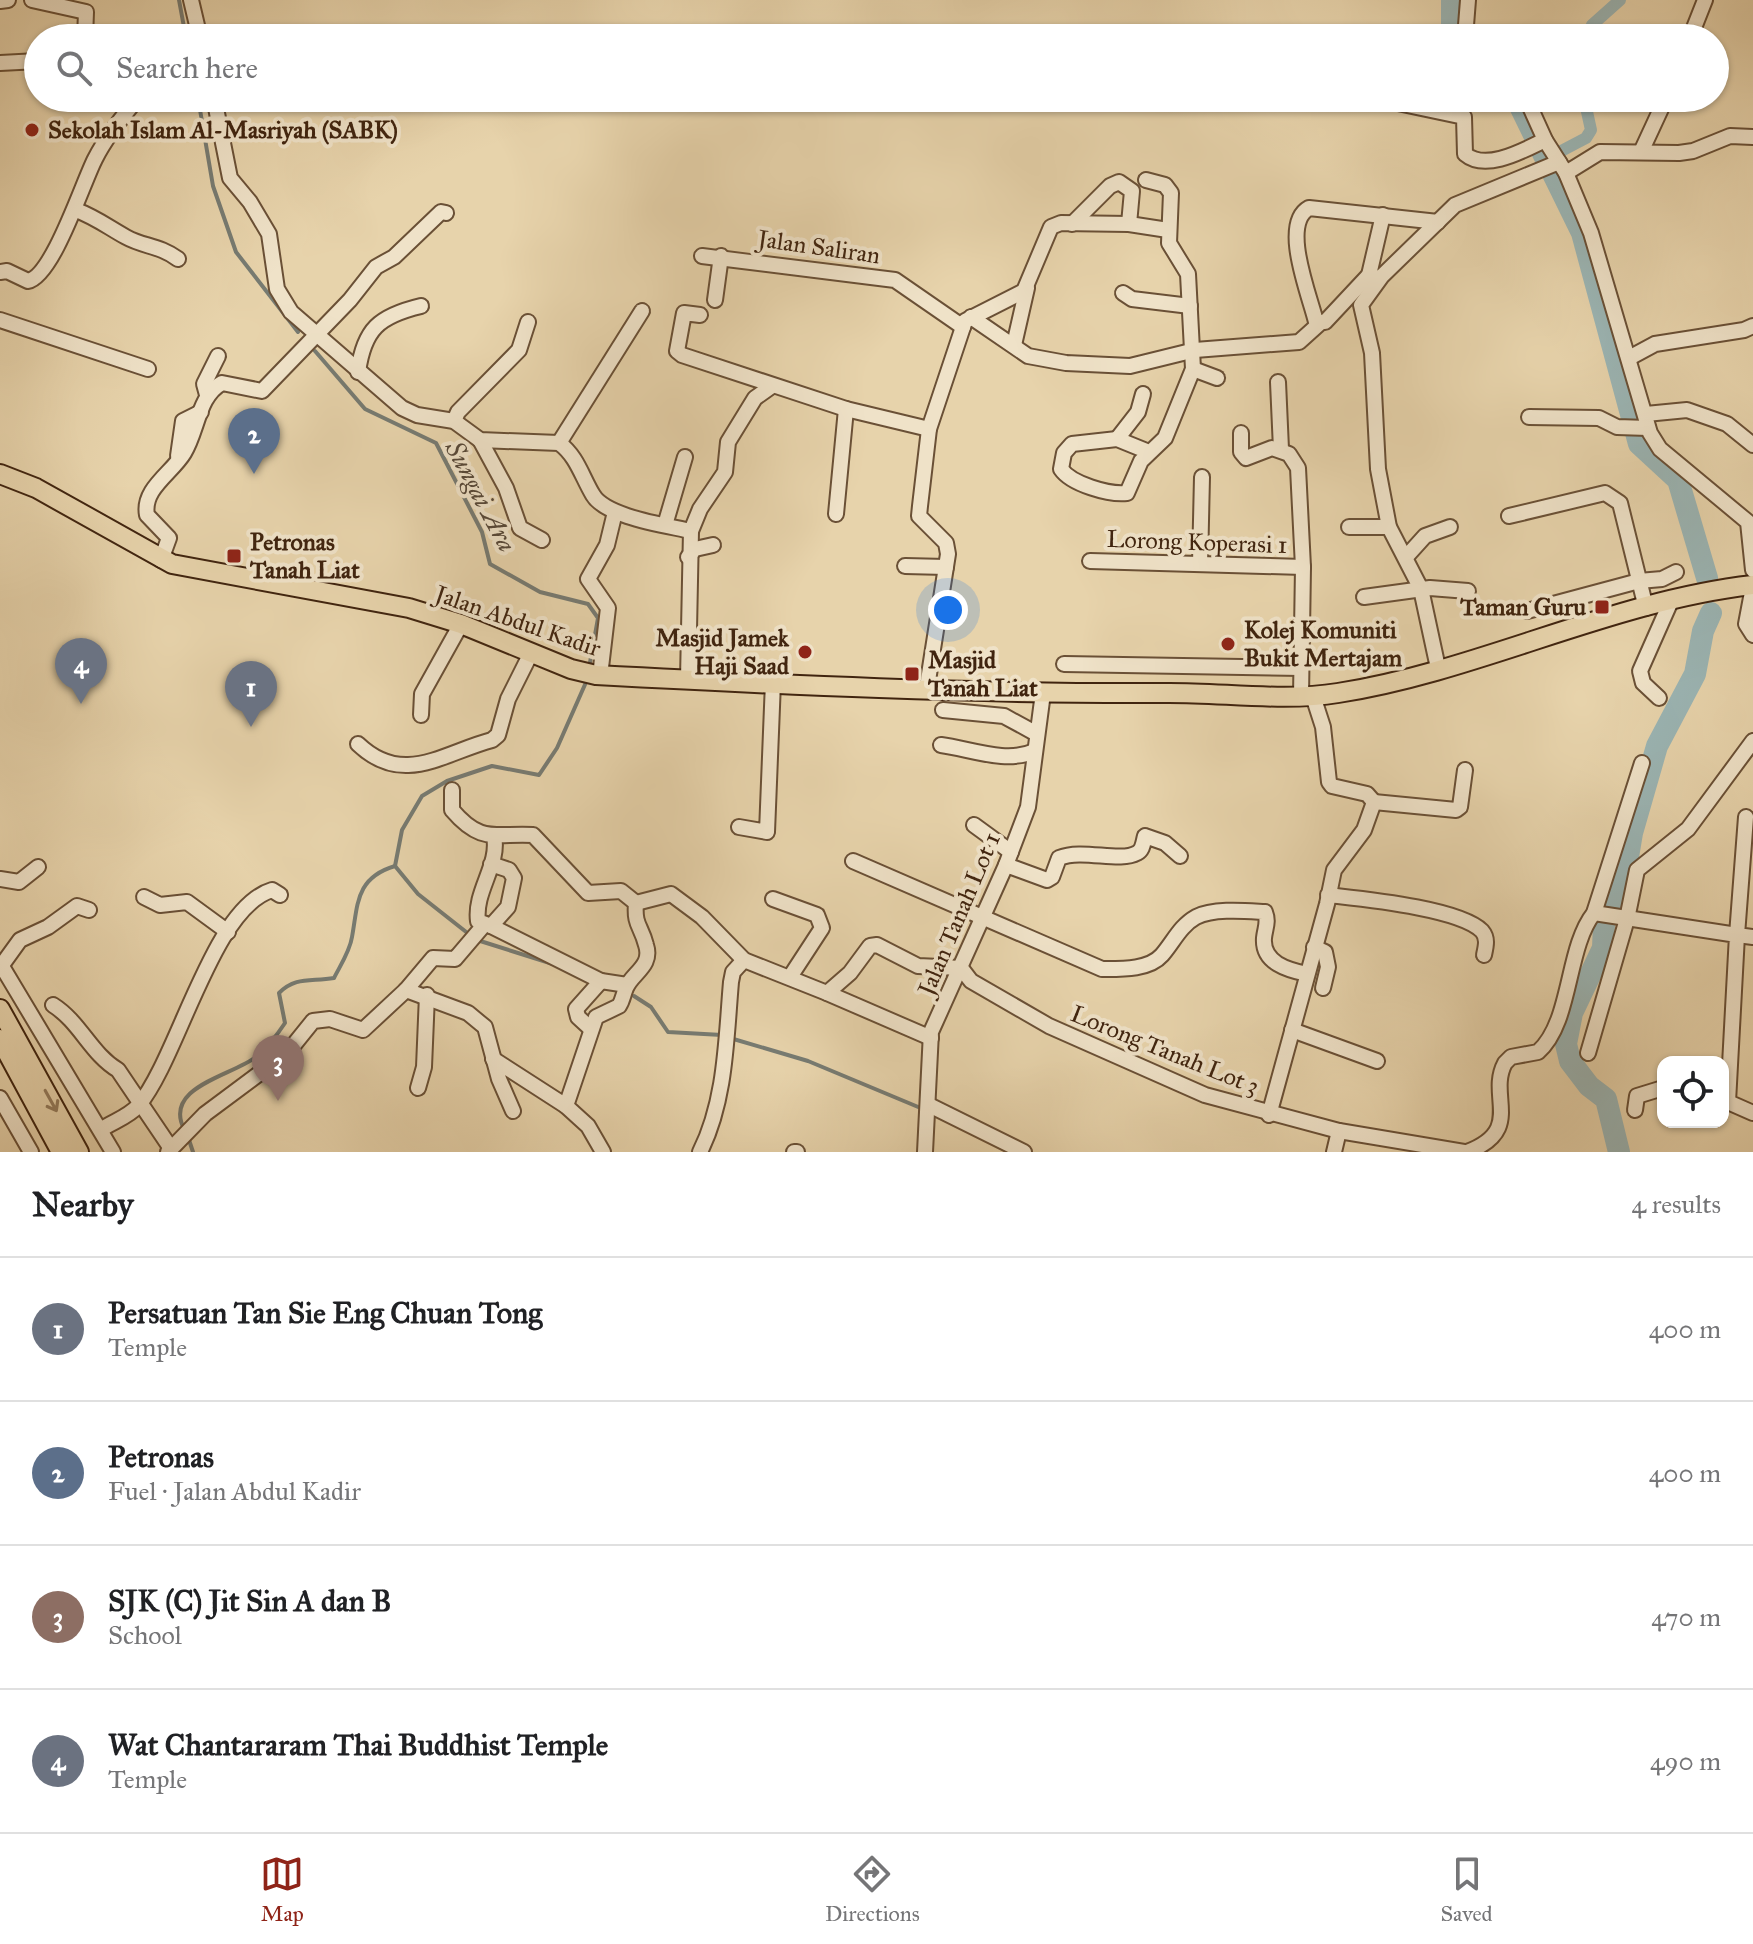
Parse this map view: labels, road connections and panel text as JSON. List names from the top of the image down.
{
  "streets": {
    "main road": ["Jalan Abdul Kadir"],
    "street": [
      "Jalan Saliran",
      "Lorong Koperasi 1",
      "Jalan Tanah Lot 1",
      "Lorong Tanah Lot 3"
    ]
  },
  "crossings": [
    ["Jalan Abdul Kadir", "Jalan Tanah Lot 1"],
    ["Jalan Tanah Lot 1", "Lorong Tanah Lot 3"]
  ],
  "water": ["Sungai Ara"],
  "places": {
    "other": ["Sekolah Islam Al-Masriyah (SABK)", "Kolej Komuniti Bukit Mertajam", "Masjid Jamek Haji Saad"],
    "transit": ["Petronas Tanah Liat", "Taman Guru", "Masjid Tanah Liat"]
  },
  "page": {
    "search": "Search here",
    "pins": [
      "2",
      "4",
      "1",
      "3"
    ],
    "heading": ["Nearby", "4 results"],
    "list": [
      {
        "mark": "1",
        "name": "Persatuan Tan Sie Eng Chuan Tong",
        "note": "Temple",
        "value": "400 m"
      },
      {
        "mark": "2",
        "name": "Petronas",
        "note": "Fuel · Jalan Abdul Kadir",
        "value": "400 m"
      },
      {
        "mark": "3",
        "name": "SJK (C) Jit Sin A dan B",
        "note": "School",
        "value": "470 m"
      },
      {
        "mark": "4",
        "name": "Wat Chantararam Thai Buddhist Temple",
        "note": "Temple",
        "value": "490 m"
      }
    ],
    "nav": ["Map", "Directions", "Saved"]
  }
}
